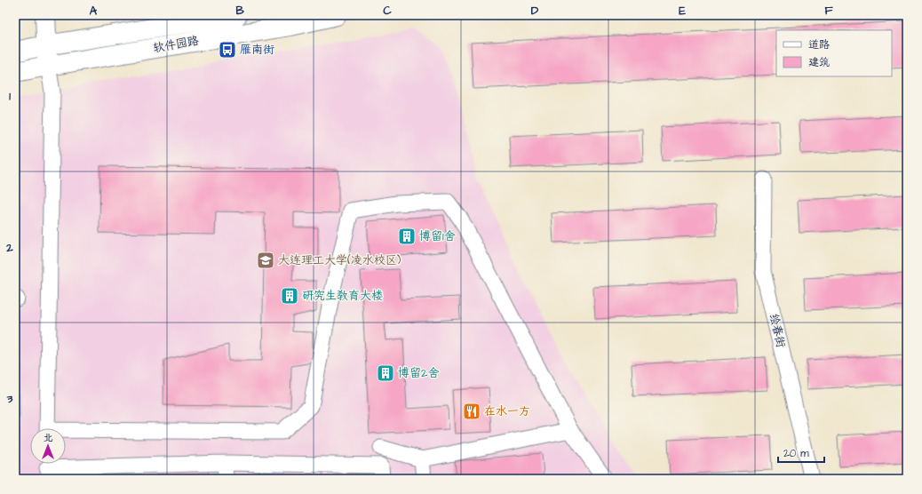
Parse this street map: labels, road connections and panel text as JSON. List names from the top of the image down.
{
  "streets": {
    "main road": ["软件园路"],
    "street": ["绘春街"]
  },
  "places": {
    "bus stop": ["雁南街"],
    "building": ["博留1舍", "研究生教育大楼", "博留2舍"],
    "school or university": ["大连理工大学(凌水校区)"],
    "restaurant": ["在水一方"]
  },
  "legend": ["道路", "建筑"],
  "scale_bar": "20 m",
  "north": "top",
  "grid": {
    "columns": [
      "A",
      "B",
      "C",
      "D",
      "E",
      "F"
    ],
    "rows": ["1", "2", "3"]
  }
}
